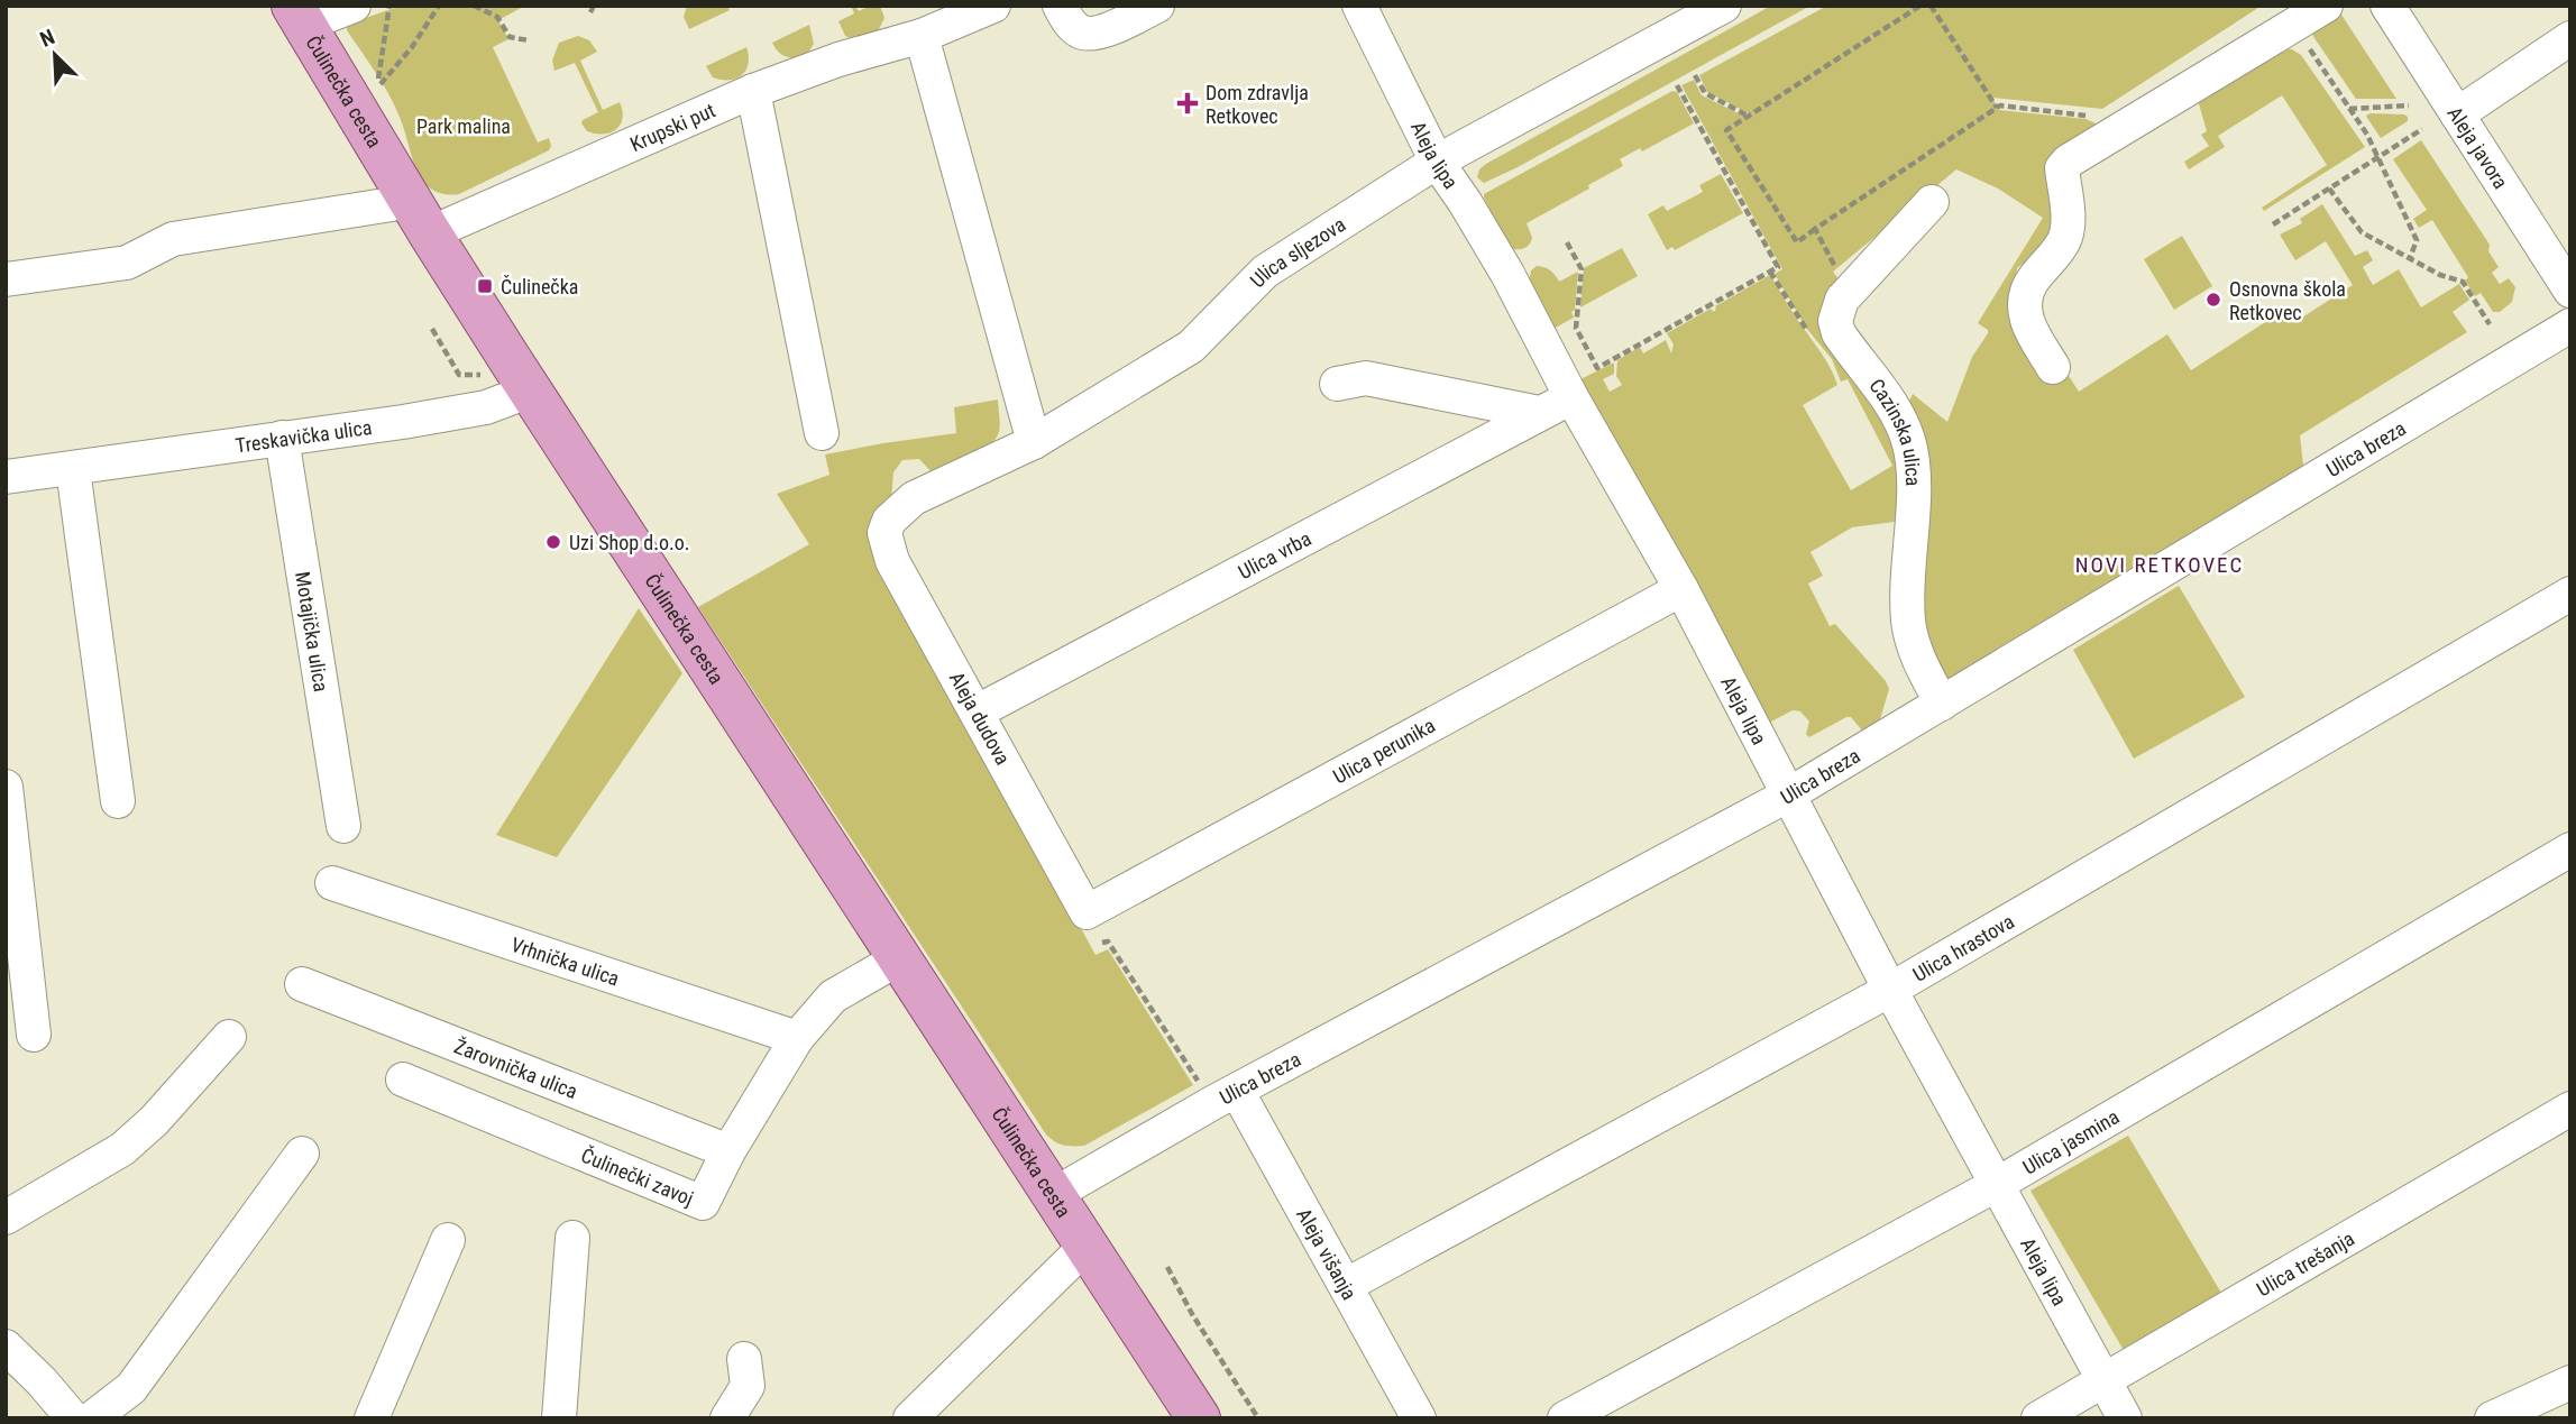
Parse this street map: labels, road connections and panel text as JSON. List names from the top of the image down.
{
  "streets": {
    "main road": ["Čulinečka cesta"],
    "street": [
      "Krupski put",
      "Aleja javora",
      "Aleja lipa",
      "Ulica sljezova",
      "Cazinska ulica",
      "Treskavička ulica",
      "Ulica breza",
      "Ulica vrba",
      "Motajička ulica",
      "Aleja dudova",
      "Ulica perunika",
      "Ulica hrastova",
      "Vrhnička ulica",
      "Žarovnička ulica",
      "Ulica jasmina",
      "Čulinečki zavoj",
      "Aleja višanja",
      "Ulica trešanja"
    ]
  },
  "crossings": [
    ["Čulinečka cesta", "Krupski put"],
    ["Čulinečka cesta", "Treskavička ulica"],
    ["Čulinečka cesta", "Ulica breza"],
    ["Čulinečka cesta", "Čulinečki zavoj"],
    ["Aleja lipa", "Ulica sljezova"],
    ["Aleja lipa", "Ulica breza"],
    ["Aleja lipa", "Ulica vrba"],
    ["Aleja lipa", "Ulica perunika"],
    ["Aleja lipa", "Ulica hrastova"],
    ["Aleja lipa", "Ulica jasmina"],
    ["Aleja lipa", "Ulica trešanja"],
    ["Ulica sljezova", "Aleja dudova"],
    ["Cazinska ulica", "Ulica breza"],
    ["Treskavička ulica", "Motajička ulica"],
    ["Ulica breza", "Aleja višanja"],
    ["Ulica vrba", "Aleja dudova"],
    ["Aleja dudova", "Ulica perunika"],
    ["Ulica hrastova", "Aleja višanja"],
    ["Vrhnička ulica", "Čulinečki zavoj"],
    ["Žarovnička ulica", "Čulinečki zavoj"]
  ],
  "districts": ["NOVI RETKOVEC"],
  "parks": ["Park malina"],
  "places": {
    "health": ["Dom zdravlja Retkovec"],
    "transit": ["Čulinečka"],
    "other": ["Osnovna škola Retkovec", "Uzi Shop d.o.o."]
  },
  "north": "top left"
}
